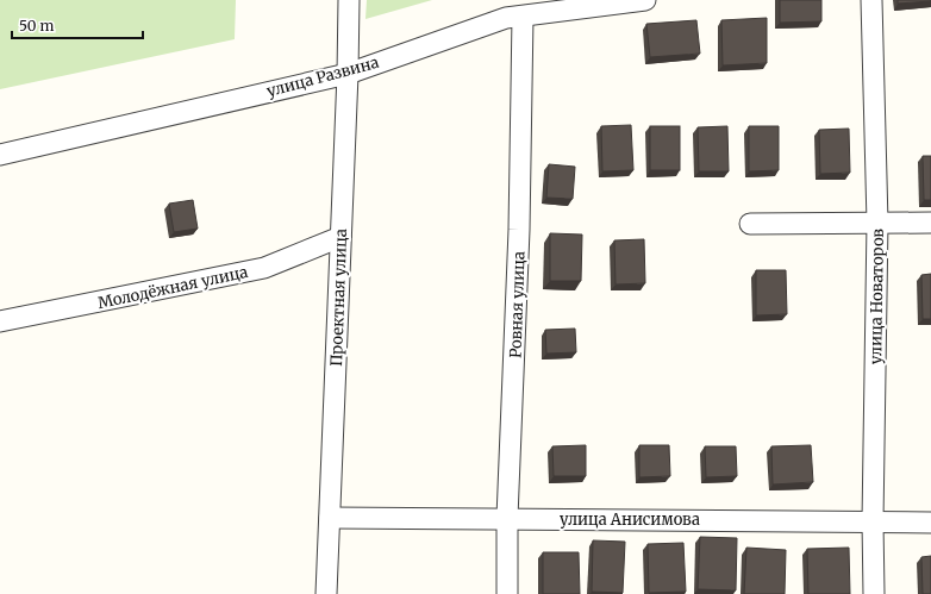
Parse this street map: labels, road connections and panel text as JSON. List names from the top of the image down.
{
  "streets": {
    "street": [
      "улица Развина",
      "Молодёжная улица",
      "улица Новаторов",
      "Проектная улица",
      "Ровная улица",
      "улица Анисимова"
    ]
  },
  "crossings": [
    ["улица Развина", "Проектная улица"],
    ["улица Развина", "Ровная улица"],
    ["Молодёжная улица", "Проектная улица"],
    ["улица Новаторов", "улица Анисимова"],
    ["Проектная улица", "улица Анисимова"],
    ["Ровная улица", "улица Анисимова"]
  ],
  "scale_bar": "50 m"
}
